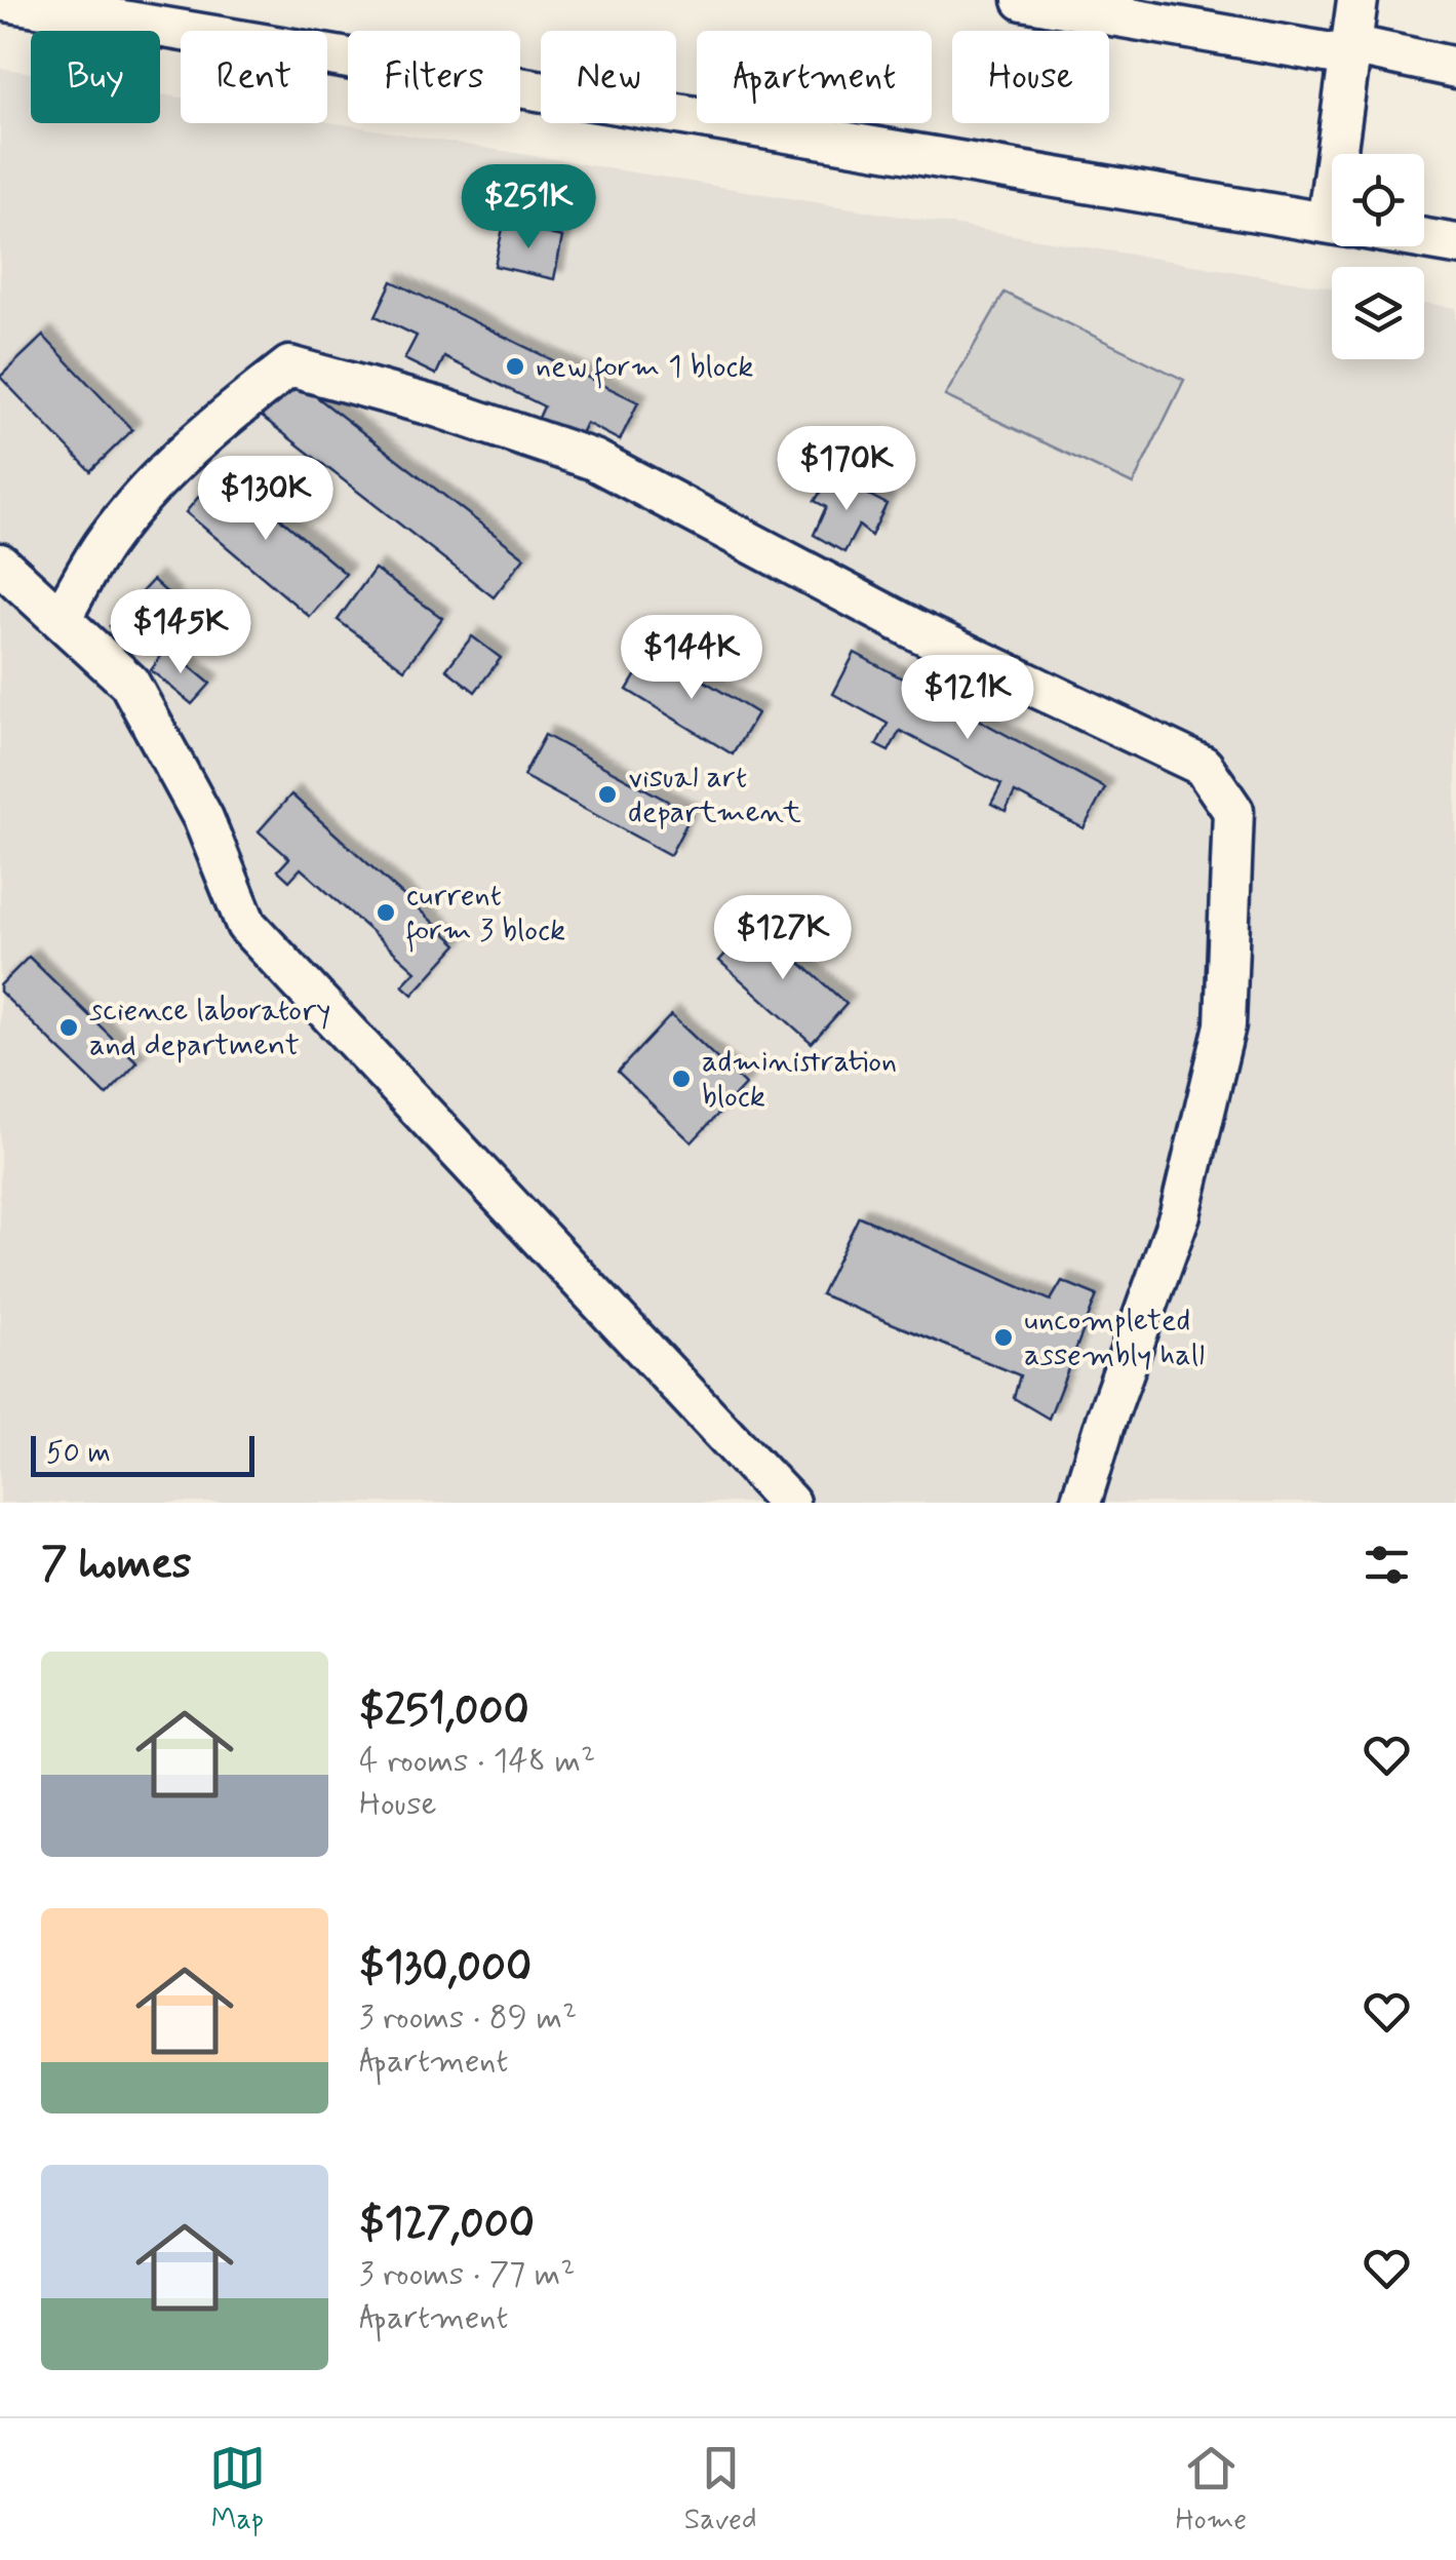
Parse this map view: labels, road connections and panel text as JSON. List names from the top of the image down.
{
  "places": [
    "new form 1 block",
    "visual art department",
    "current form 3 block",
    "science laboratory and department",
    "administration block",
    "uncompleted assembly hall"
  ],
  "scale_bar": "50 m",
  "page": {
    "chip": [
      "Buy",
      "Rent",
      "Filters",
      "New",
      "Apartment",
      "House"
    ],
    "price": [
      "$251K",
      "$170K",
      "$130K",
      "$145K",
      "$144K",
      "$121K",
      "$127K"
    ],
    "scale": "50 m",
    "heading": "7 homes",
    "list": [
      {
        "name": "$251,000",
        "note": "4 rooms · 148 m² · House"
      },
      {
        "name": "$130,000",
        "note": "3 rooms · 89 m² · Apartment"
      },
      {
        "name": "$127,000",
        "note": "3 rooms · 77 m² · Apartment"
      }
    ],
    "tabs": ["Map", "Saved", "Home"]
  }
}
